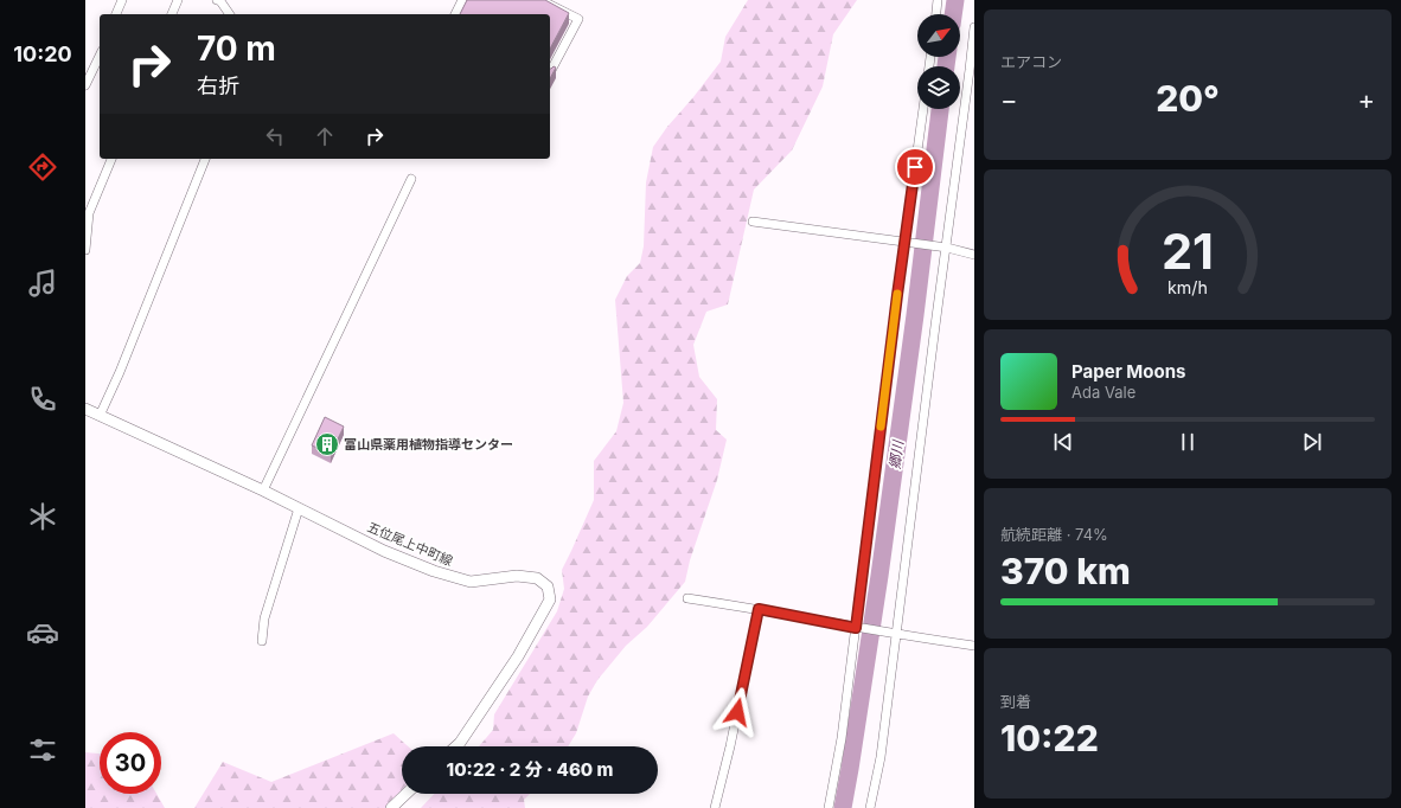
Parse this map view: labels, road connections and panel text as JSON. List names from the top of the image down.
{
  "streets": {
    "main road": ["五位尾上中町線"]
  },
  "water": ["郷川"],
  "places": {
    "building": ["富山県薬用植物指導センター"]
  },
  "north": "top right",
  "page": {
    "tabs": "10:20",
    "tile": [
      "エアコン",
      ["航続距離 · 74%", "370 km"],
      ["到着", "10:22"]
    ],
    "turn": ["70 m", "右折"],
    "heat": ["−", "20°", "+"],
    "song": ["Paper Moons", "Ada Vale"],
    "limit": "30",
    "trip": "10:22 · 2 分 · 460 m",
    "gauge": ["21", "km/h"]
  }
}
